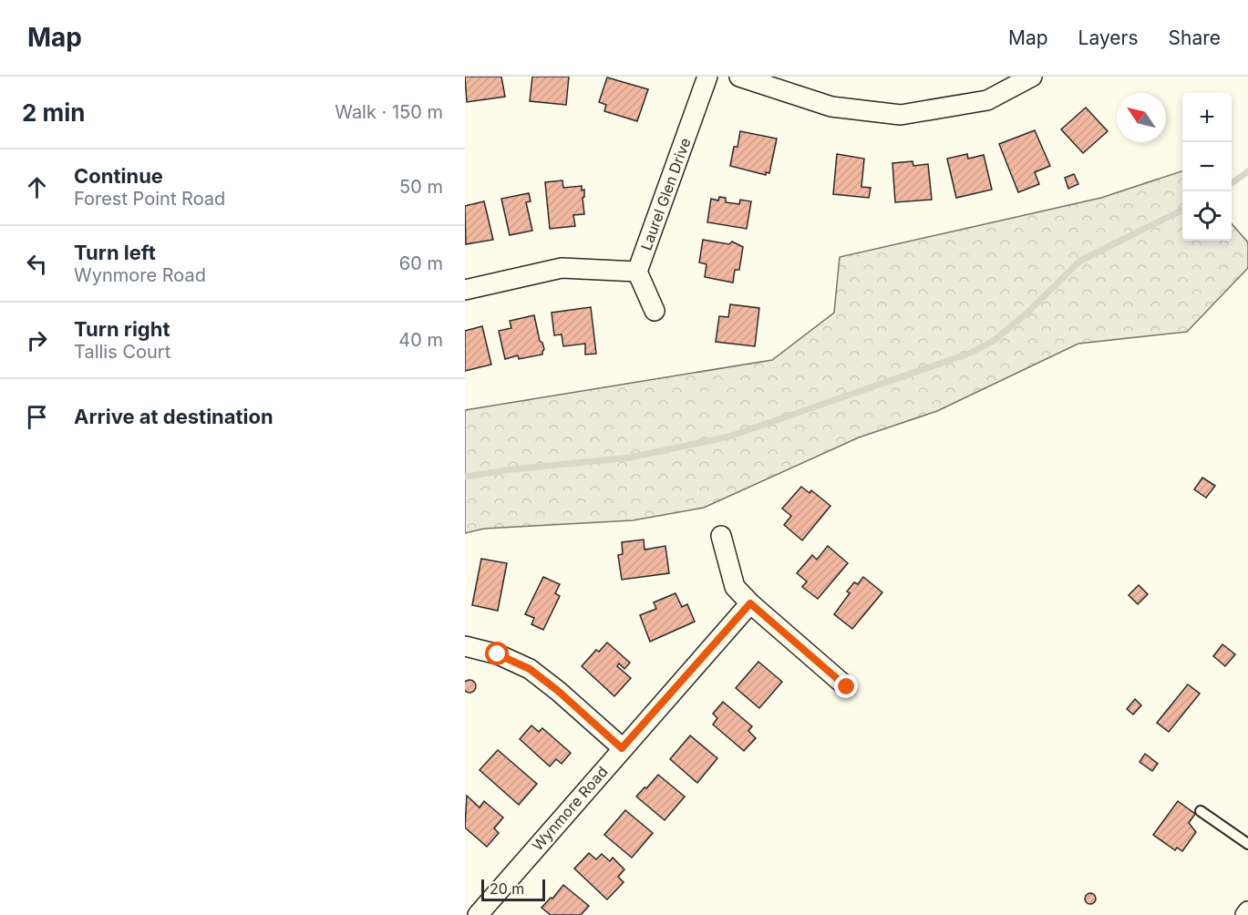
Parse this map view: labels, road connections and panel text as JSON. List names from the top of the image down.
{
  "streets": {
    "street": ["Laurel Glen Drive", "Wynmore Road"]
  },
  "scale_bar": "20 m",
  "north": "top left",
  "page": {
    "header": "Map",
    "nav": ["Map", "Layers", "Share"],
    "heading": ["2 min", "Walk · 150 m"],
    "map_buttons": ["+", "−"],
    "list": [
      ["Continue", "Forest Point Road", "50 m"],
      ["Turn left", "Wynmore Road", "60 m"],
      ["Turn right", "Tallis Court", "40 m"],
      "Arrive at destination"
    ],
    "scale": "20 m"
  }
}
